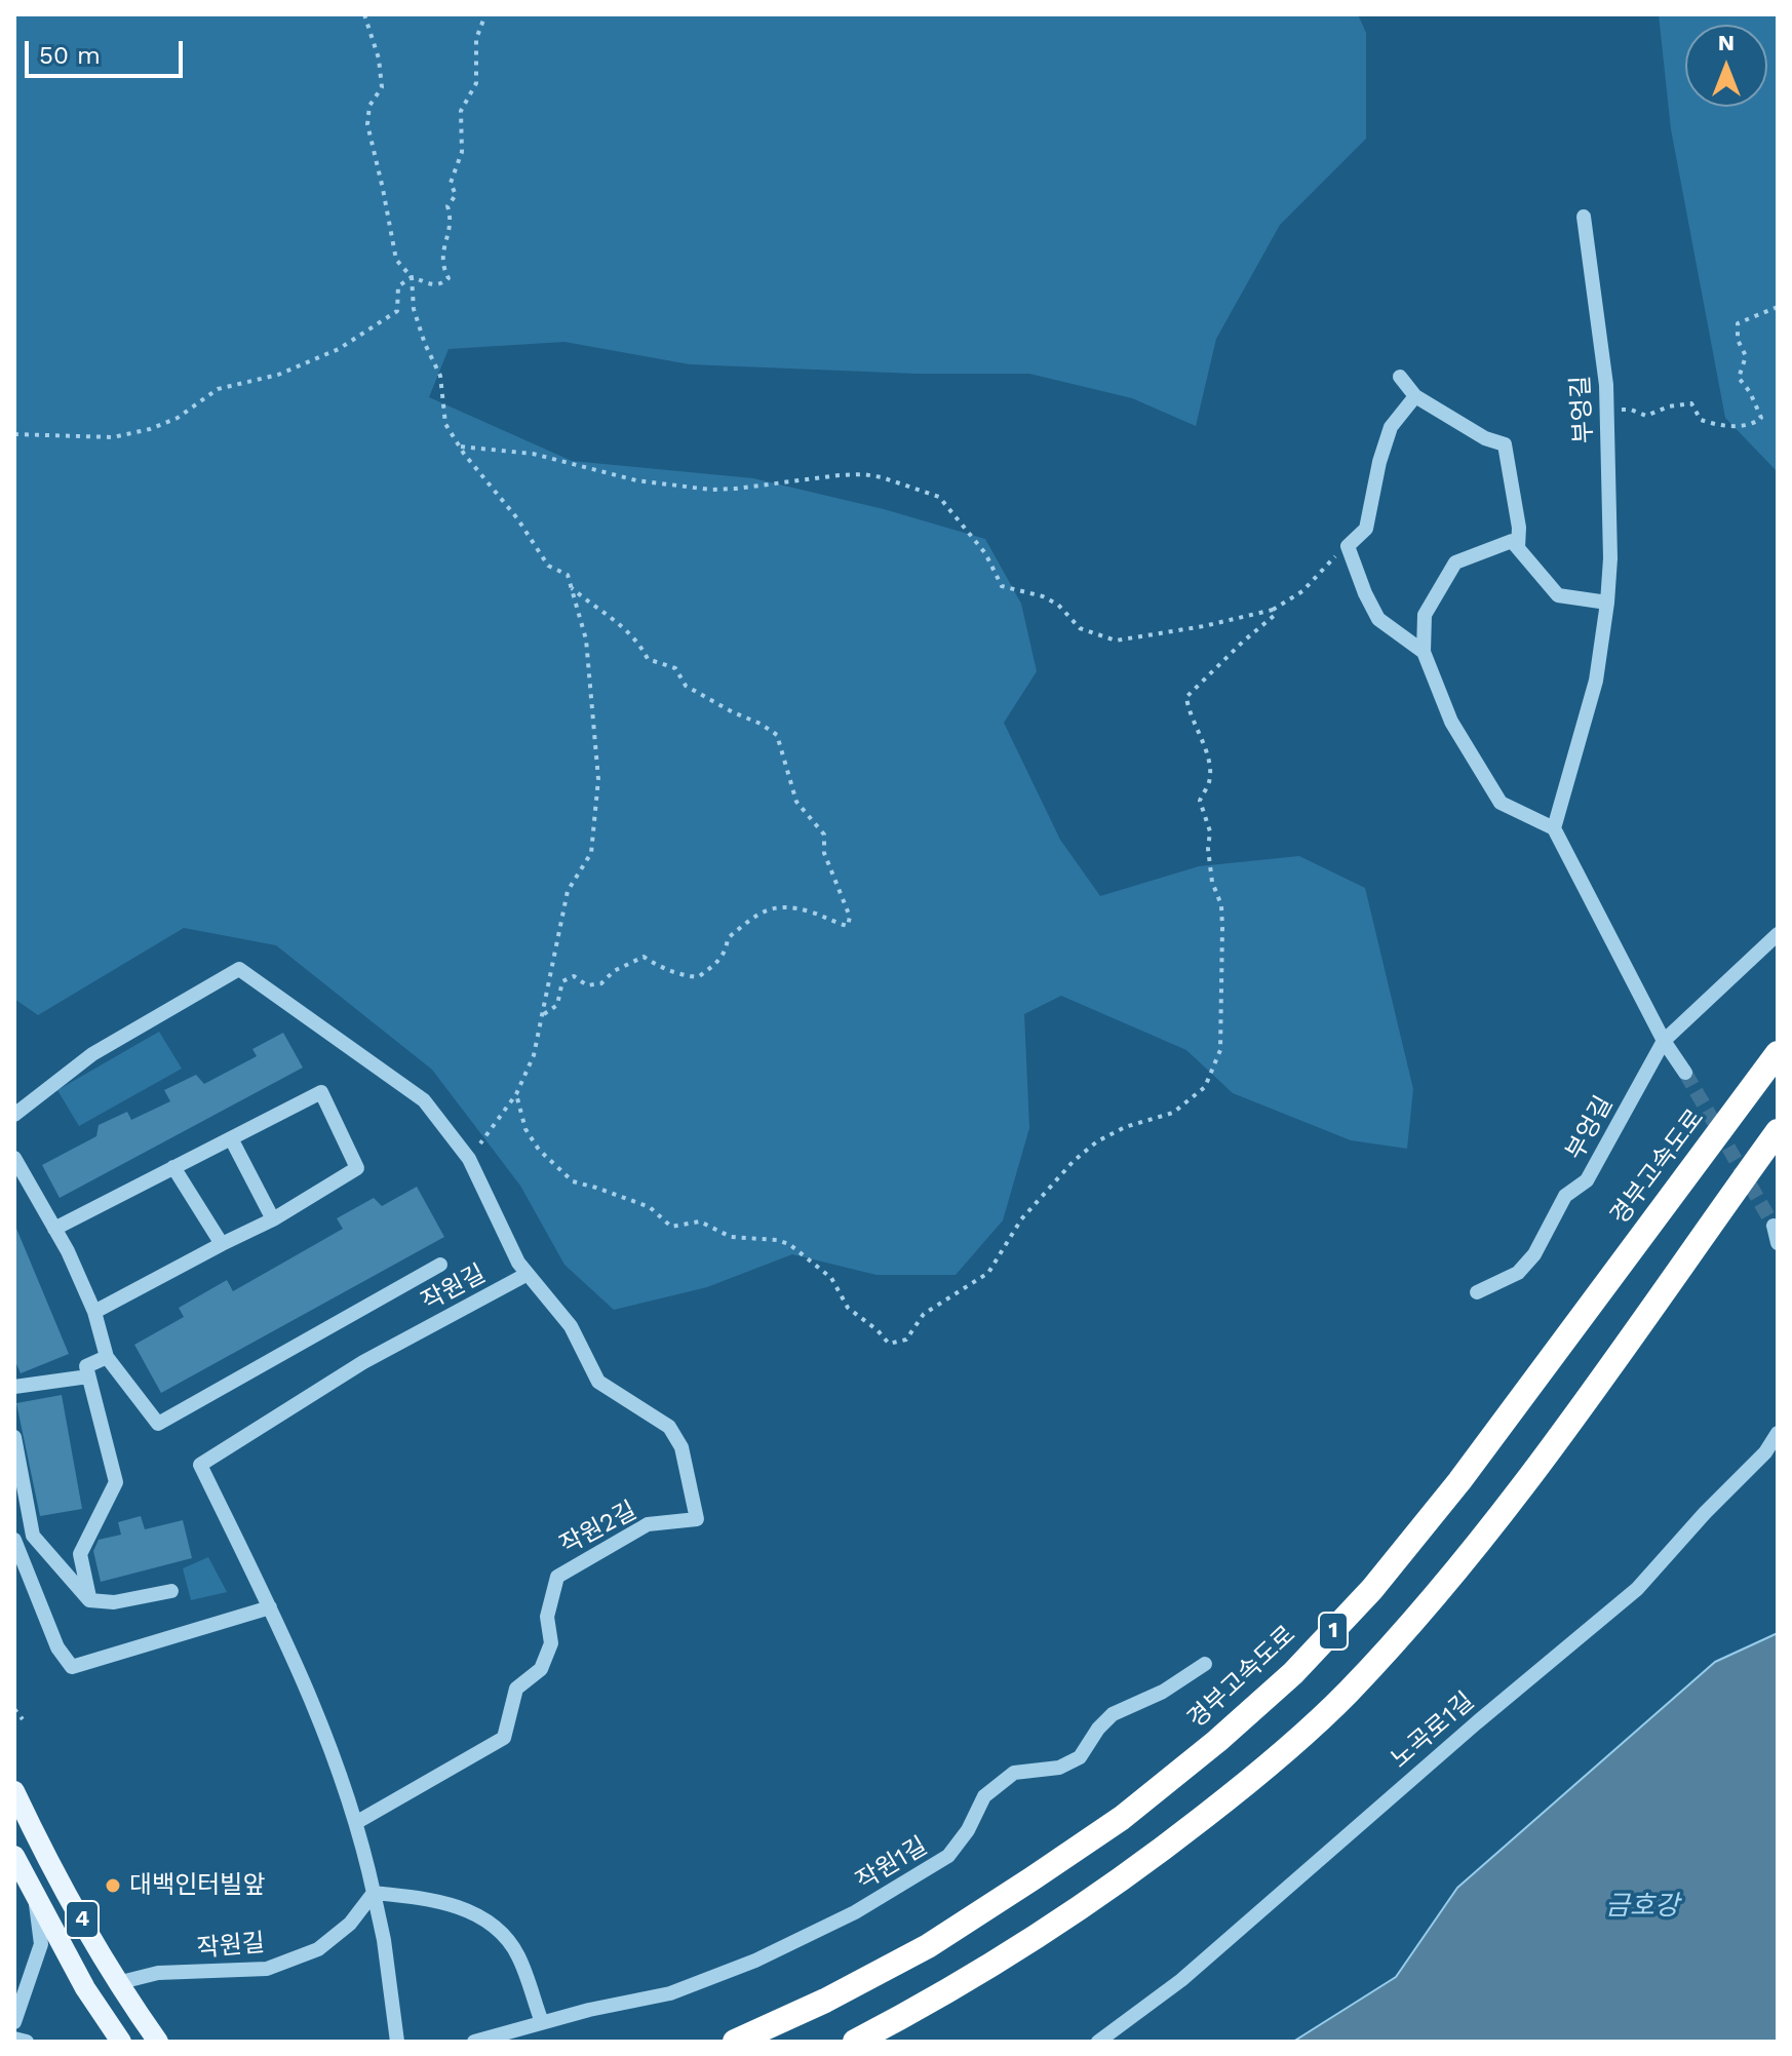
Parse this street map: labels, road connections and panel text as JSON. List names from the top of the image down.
{
  "streets": {
    "highway": ["경부고속도로", "1"],
    "main road": ["4"],
    "street": [
      "부엉길",
      "작원길",
      "작원2길",
      "노곡로1길",
      "작원1길"
    ]
  },
  "crossings": [
    ["작원길", "작원2길"],
    ["작원길", "4"]
  ],
  "water": ["금호강"],
  "places": ["대백인터빌앞"],
  "scale_bar": "50 m",
  "north": "top"
}
